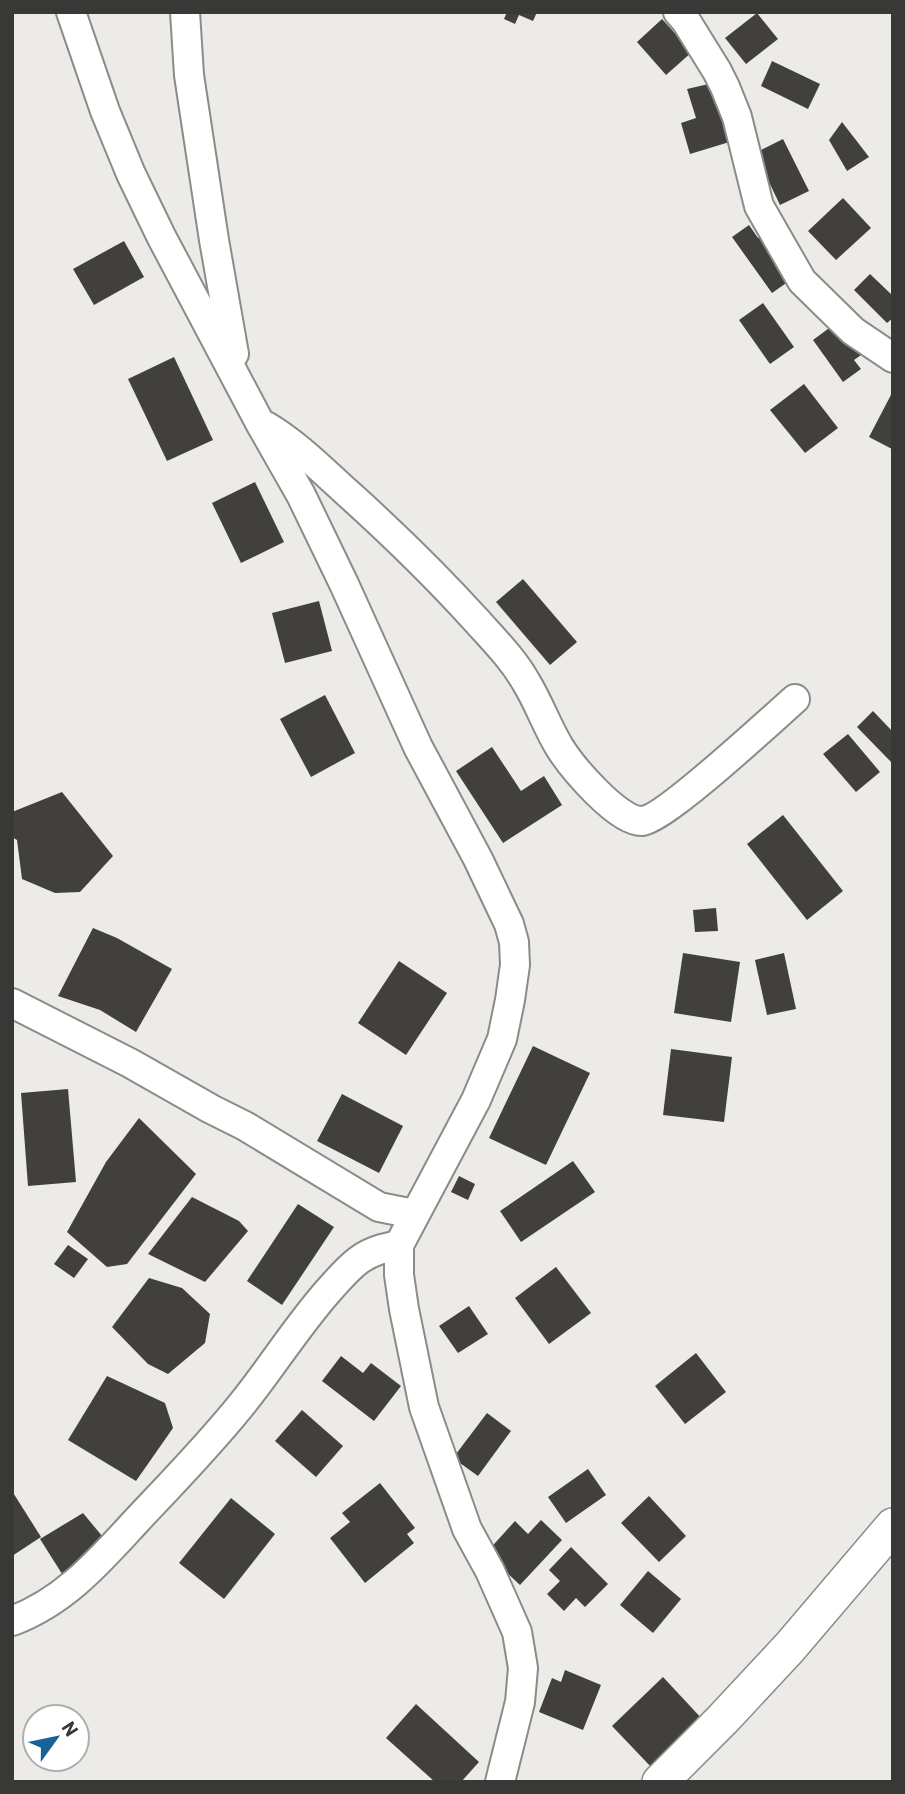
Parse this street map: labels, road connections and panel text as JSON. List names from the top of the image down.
{
  "north": "top right"
}
